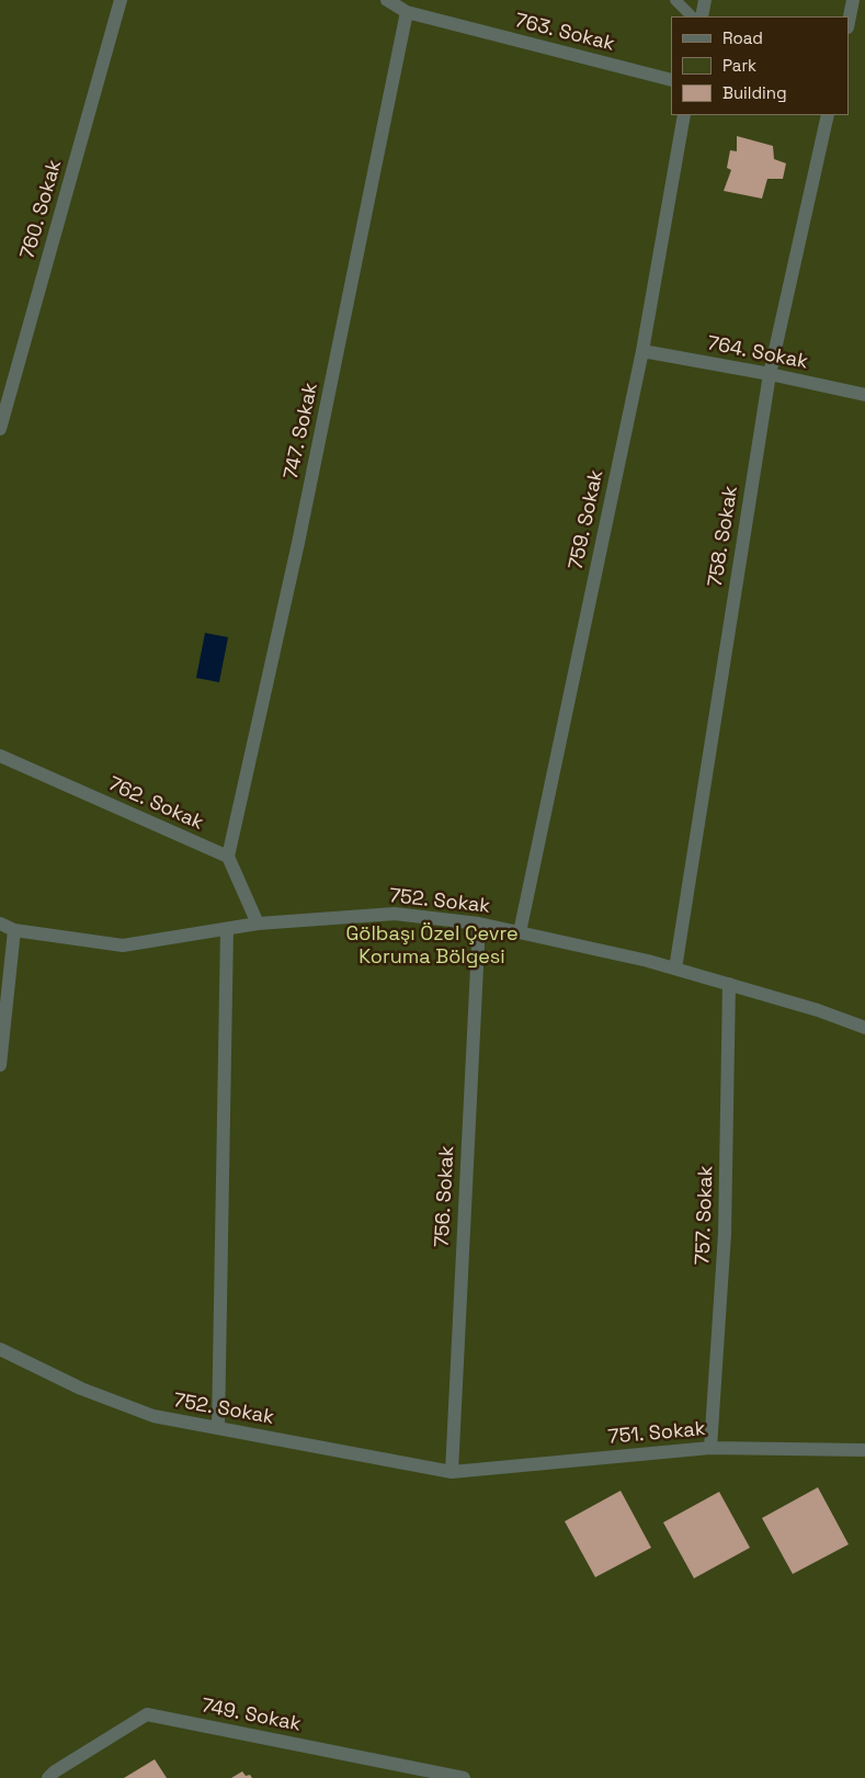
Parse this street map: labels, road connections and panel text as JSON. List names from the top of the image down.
{
  "streets": {
    "street": [
      "763. Sokak",
      "760. Sokak",
      "764. Sokak",
      "747. Sokak",
      "759. Sokak",
      "758. Sokak",
      "762. Sokak",
      "752. Sokak",
      "756. Sokak",
      "757. Sokak",
      "751. Sokak",
      "749. Sokak"
    ]
  },
  "crossings": [
    ["763. Sokak", "747. Sokak"],
    ["764. Sokak", "759. Sokak"],
    ["764. Sokak", "758. Sokak"],
    ["747. Sokak", "762. Sokak"],
    ["759. Sokak", "752. Sokak"],
    ["758. Sokak", "752. Sokak"],
    ["752. Sokak", "756. Sokak"],
    ["752. Sokak", "757. Sokak"],
    ["752. Sokak", "751. Sokak"],
    ["756. Sokak", "751. Sokak"],
    ["757. Sokak", "751. Sokak"]
  ],
  "parks": ["Gölbaşı Özel Çevre Koruma Bölgesi"],
  "legend": ["Road", "Park", "Building"]
}
